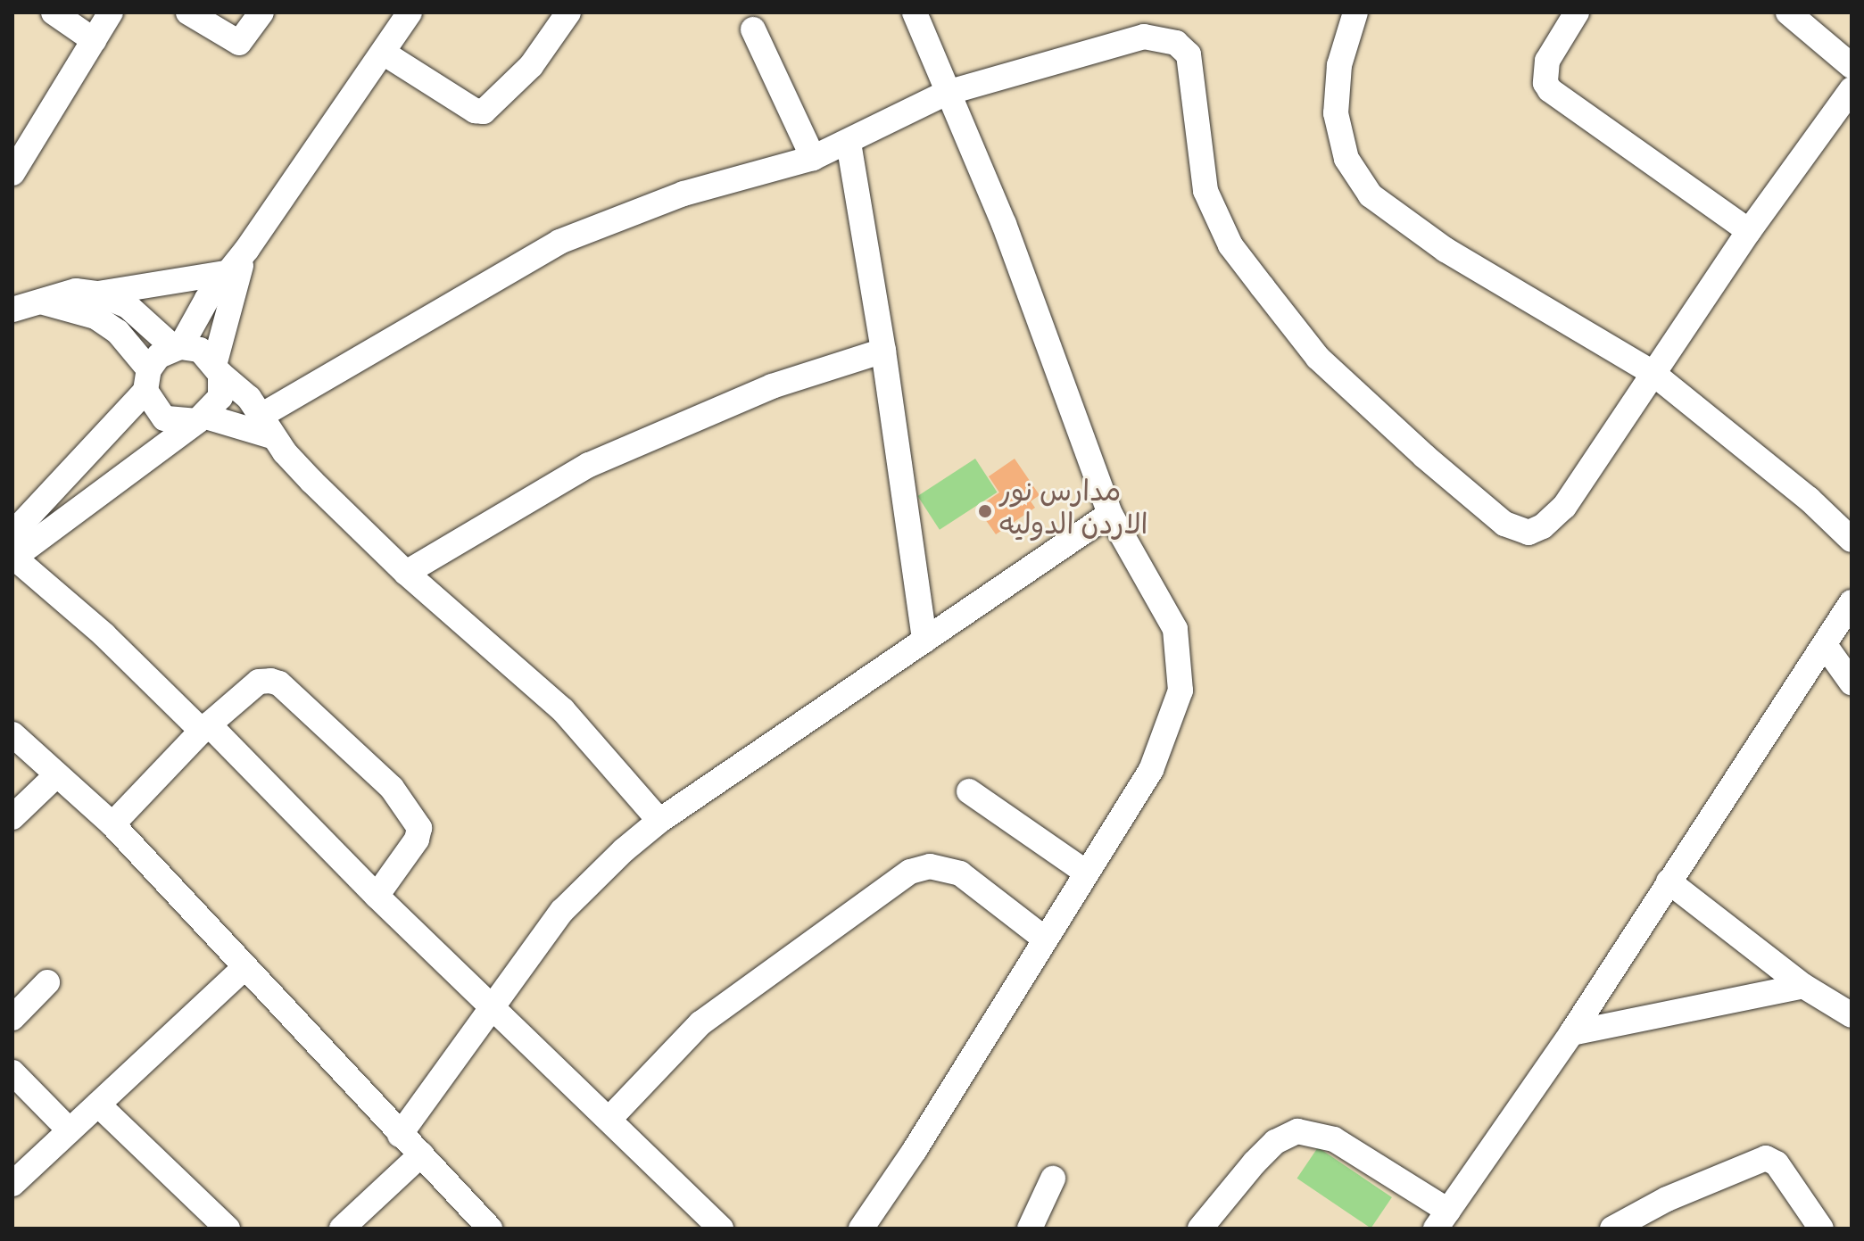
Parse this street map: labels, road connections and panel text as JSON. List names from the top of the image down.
{
  "places": ["مدارس نور الاردن الدوليه"]
}
